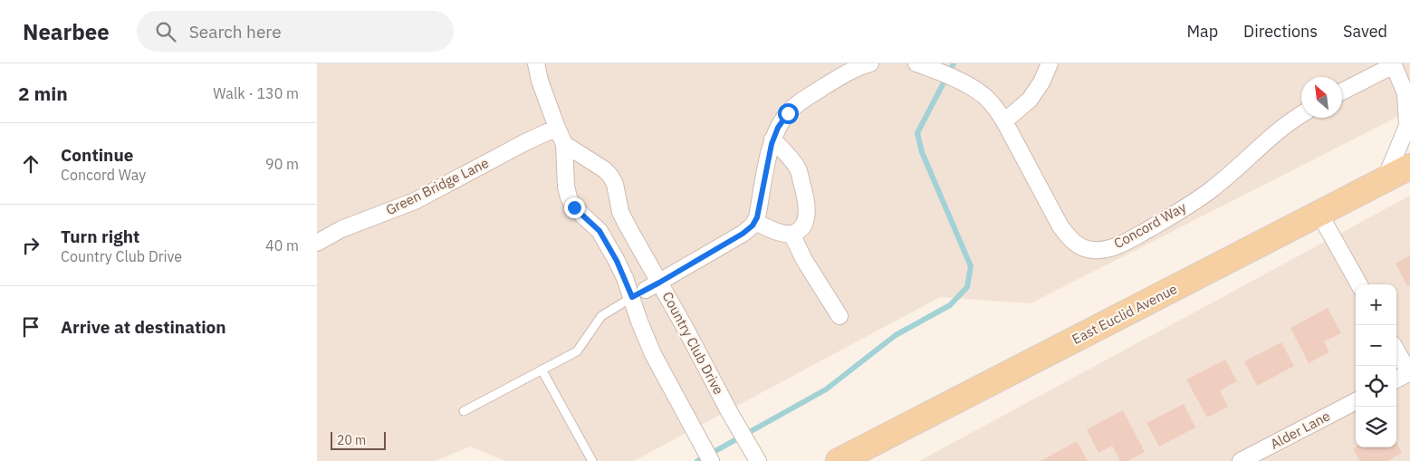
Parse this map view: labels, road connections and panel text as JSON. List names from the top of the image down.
{
  "streets": {
    "main road": ["East Euclid Avenue"],
    "street": [
      "Green Bridge Lane",
      "Concord Way",
      "Country Club Drive",
      "Alder Lane"
    ]
  },
  "scale_bar": "20 m",
  "north": "top left",
  "page": {
    "header": "Nearbee",
    "search": "Search here",
    "nav": ["Map", "Directions", "Saved"],
    "heading": ["2 min", "Walk · 130 m"],
    "list": [
      ["Continue", "Concord Way", "90 m"],
      ["Turn right", "Country Club Drive", "40 m"],
      "Arrive at destination"
    ],
    "map_buttons": ["+", "−"],
    "scale": "20 m"
  }
}
